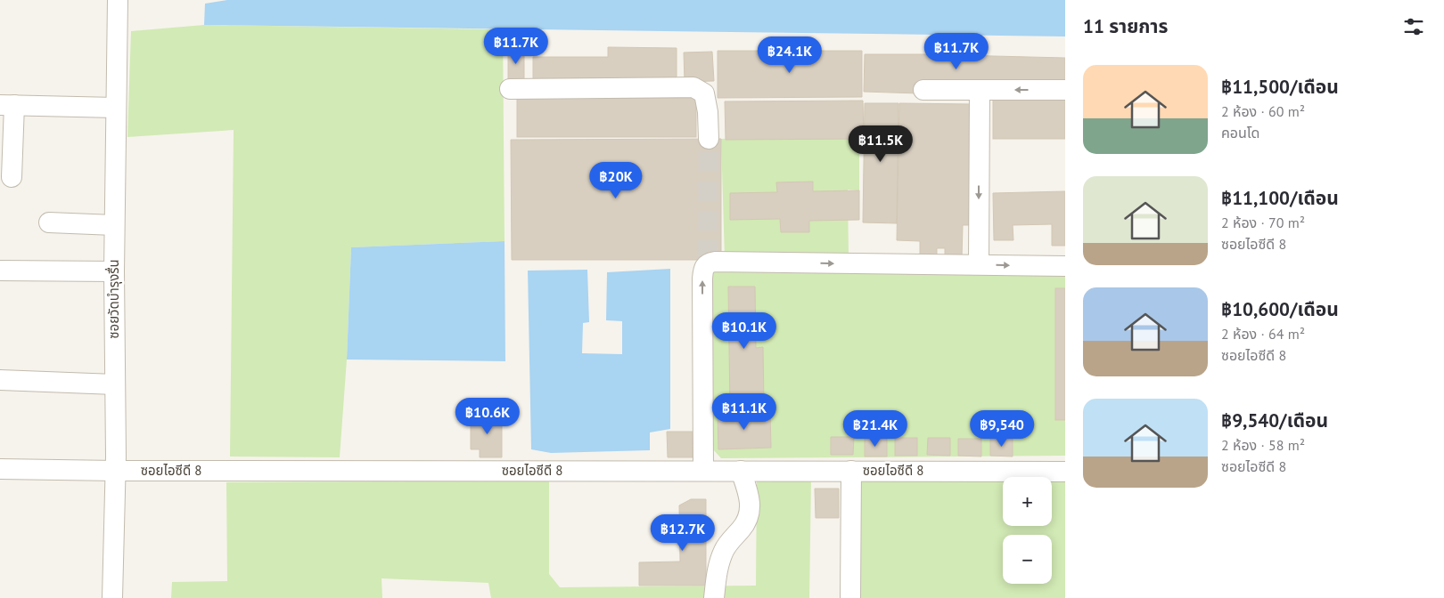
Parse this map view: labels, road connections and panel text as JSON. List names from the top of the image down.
{
  "streets": {
    "street": ["ซอยวัดบำรุงรื่น", "ซอยไอซีดี 8"]
  },
  "crossings": [
    ["ซอยวัดบำรุงรื่น", "ซอยไอซีดี 8"]
  ],
  "page": {
    "heading": "11 รายการ",
    "price": [
      "฿11.7K",
      "฿11.7K",
      "฿24.1K",
      "฿11.5K",
      "฿20K",
      "฿10.1K",
      "฿11.1K",
      "฿10.6K",
      "฿21.4K",
      "฿9,540",
      "฿12.7K"
    ],
    "list": [
      {
        "name": "฿11,500/เดือน",
        "note": "2 ห้อง · 60 m² · คอนโด"
      },
      {
        "name": "฿11,100/เดือน",
        "note": "2 ห้อง · 70 m² · ซอยไอซีดี 8"
      },
      {
        "name": "฿10,600/เดือน",
        "note": "2 ห้อง · 64 m² · ซอยไอซีดี 8"
      },
      {
        "name": "฿9,540/เดือน",
        "note": "2 ห้อง · 58 m² · ซอยไอซีดี 8"
      }
    ],
    "map_buttons": ["+", "−"]
  }
}
